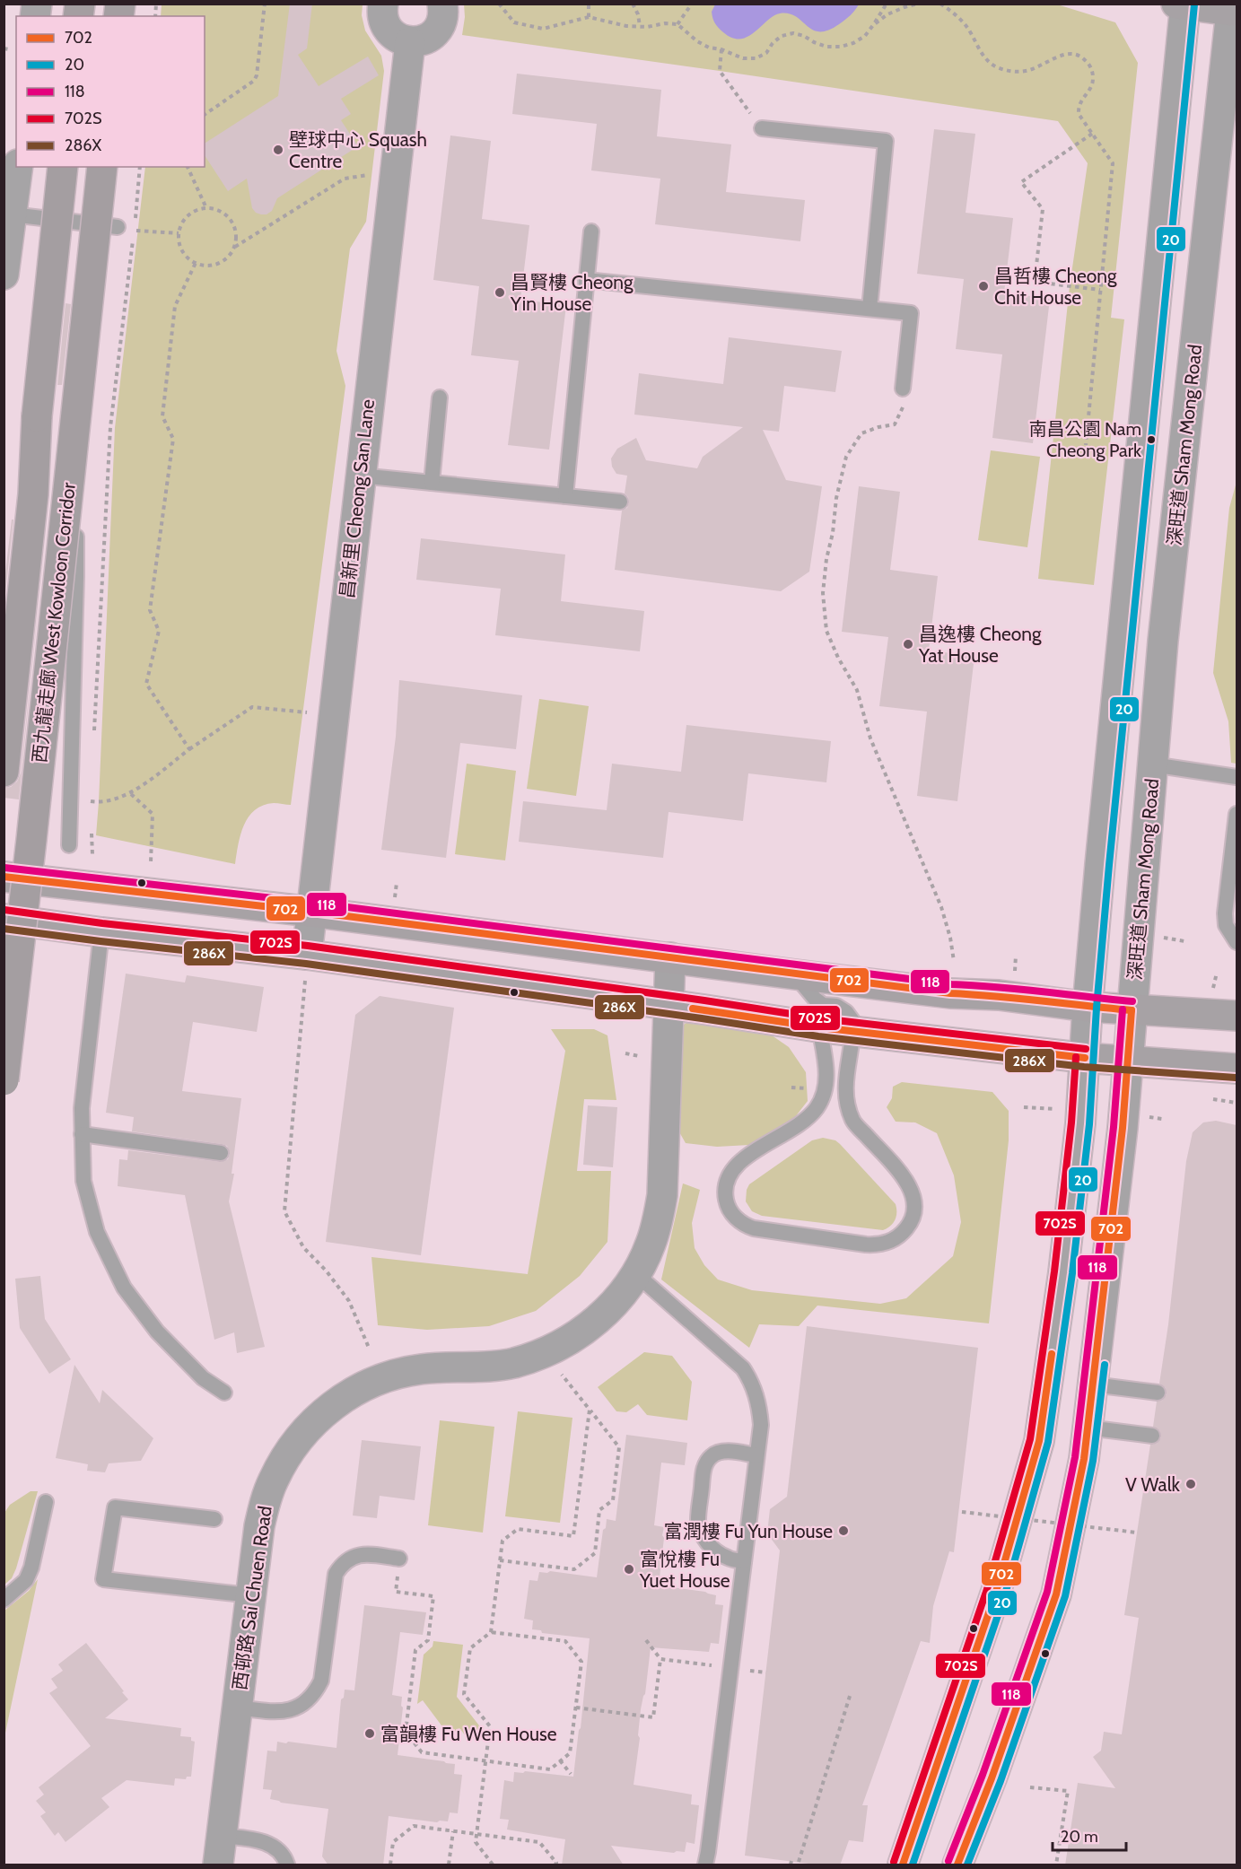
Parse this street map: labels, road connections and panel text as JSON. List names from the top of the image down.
{
  "streets": {
    "highway": ["西九龍走廊 West Kowloon Corridor"],
    "street": ["深旺道 Sham Mong Road", "昌新里 Cheong San Lane", "西邨路 Sai Chuen Road"]
  },
  "places": [
    "壁球中心 Squash Centre",
    "昌哲樓 Cheong Chit House",
    "昌賢樓 Cheong Yin House",
    "南昌公園 Nam Cheong Park",
    "昌逸樓 Cheong Yat House",
    "V Walk",
    "富潤樓 Fu Yun House",
    "富悅樓 Fu Yuet House",
    "富韻樓 Fu Wen House"
  ],
  "lines": [
    "transit line 20",
    "transit line 118",
    "transit line 702",
    "transit line 702S",
    "transit line 286X"
  ],
  "legend": [
    "702",
    "20",
    "118",
    "702S",
    "286X"
  ],
  "scale_bar": "20 m"
}
